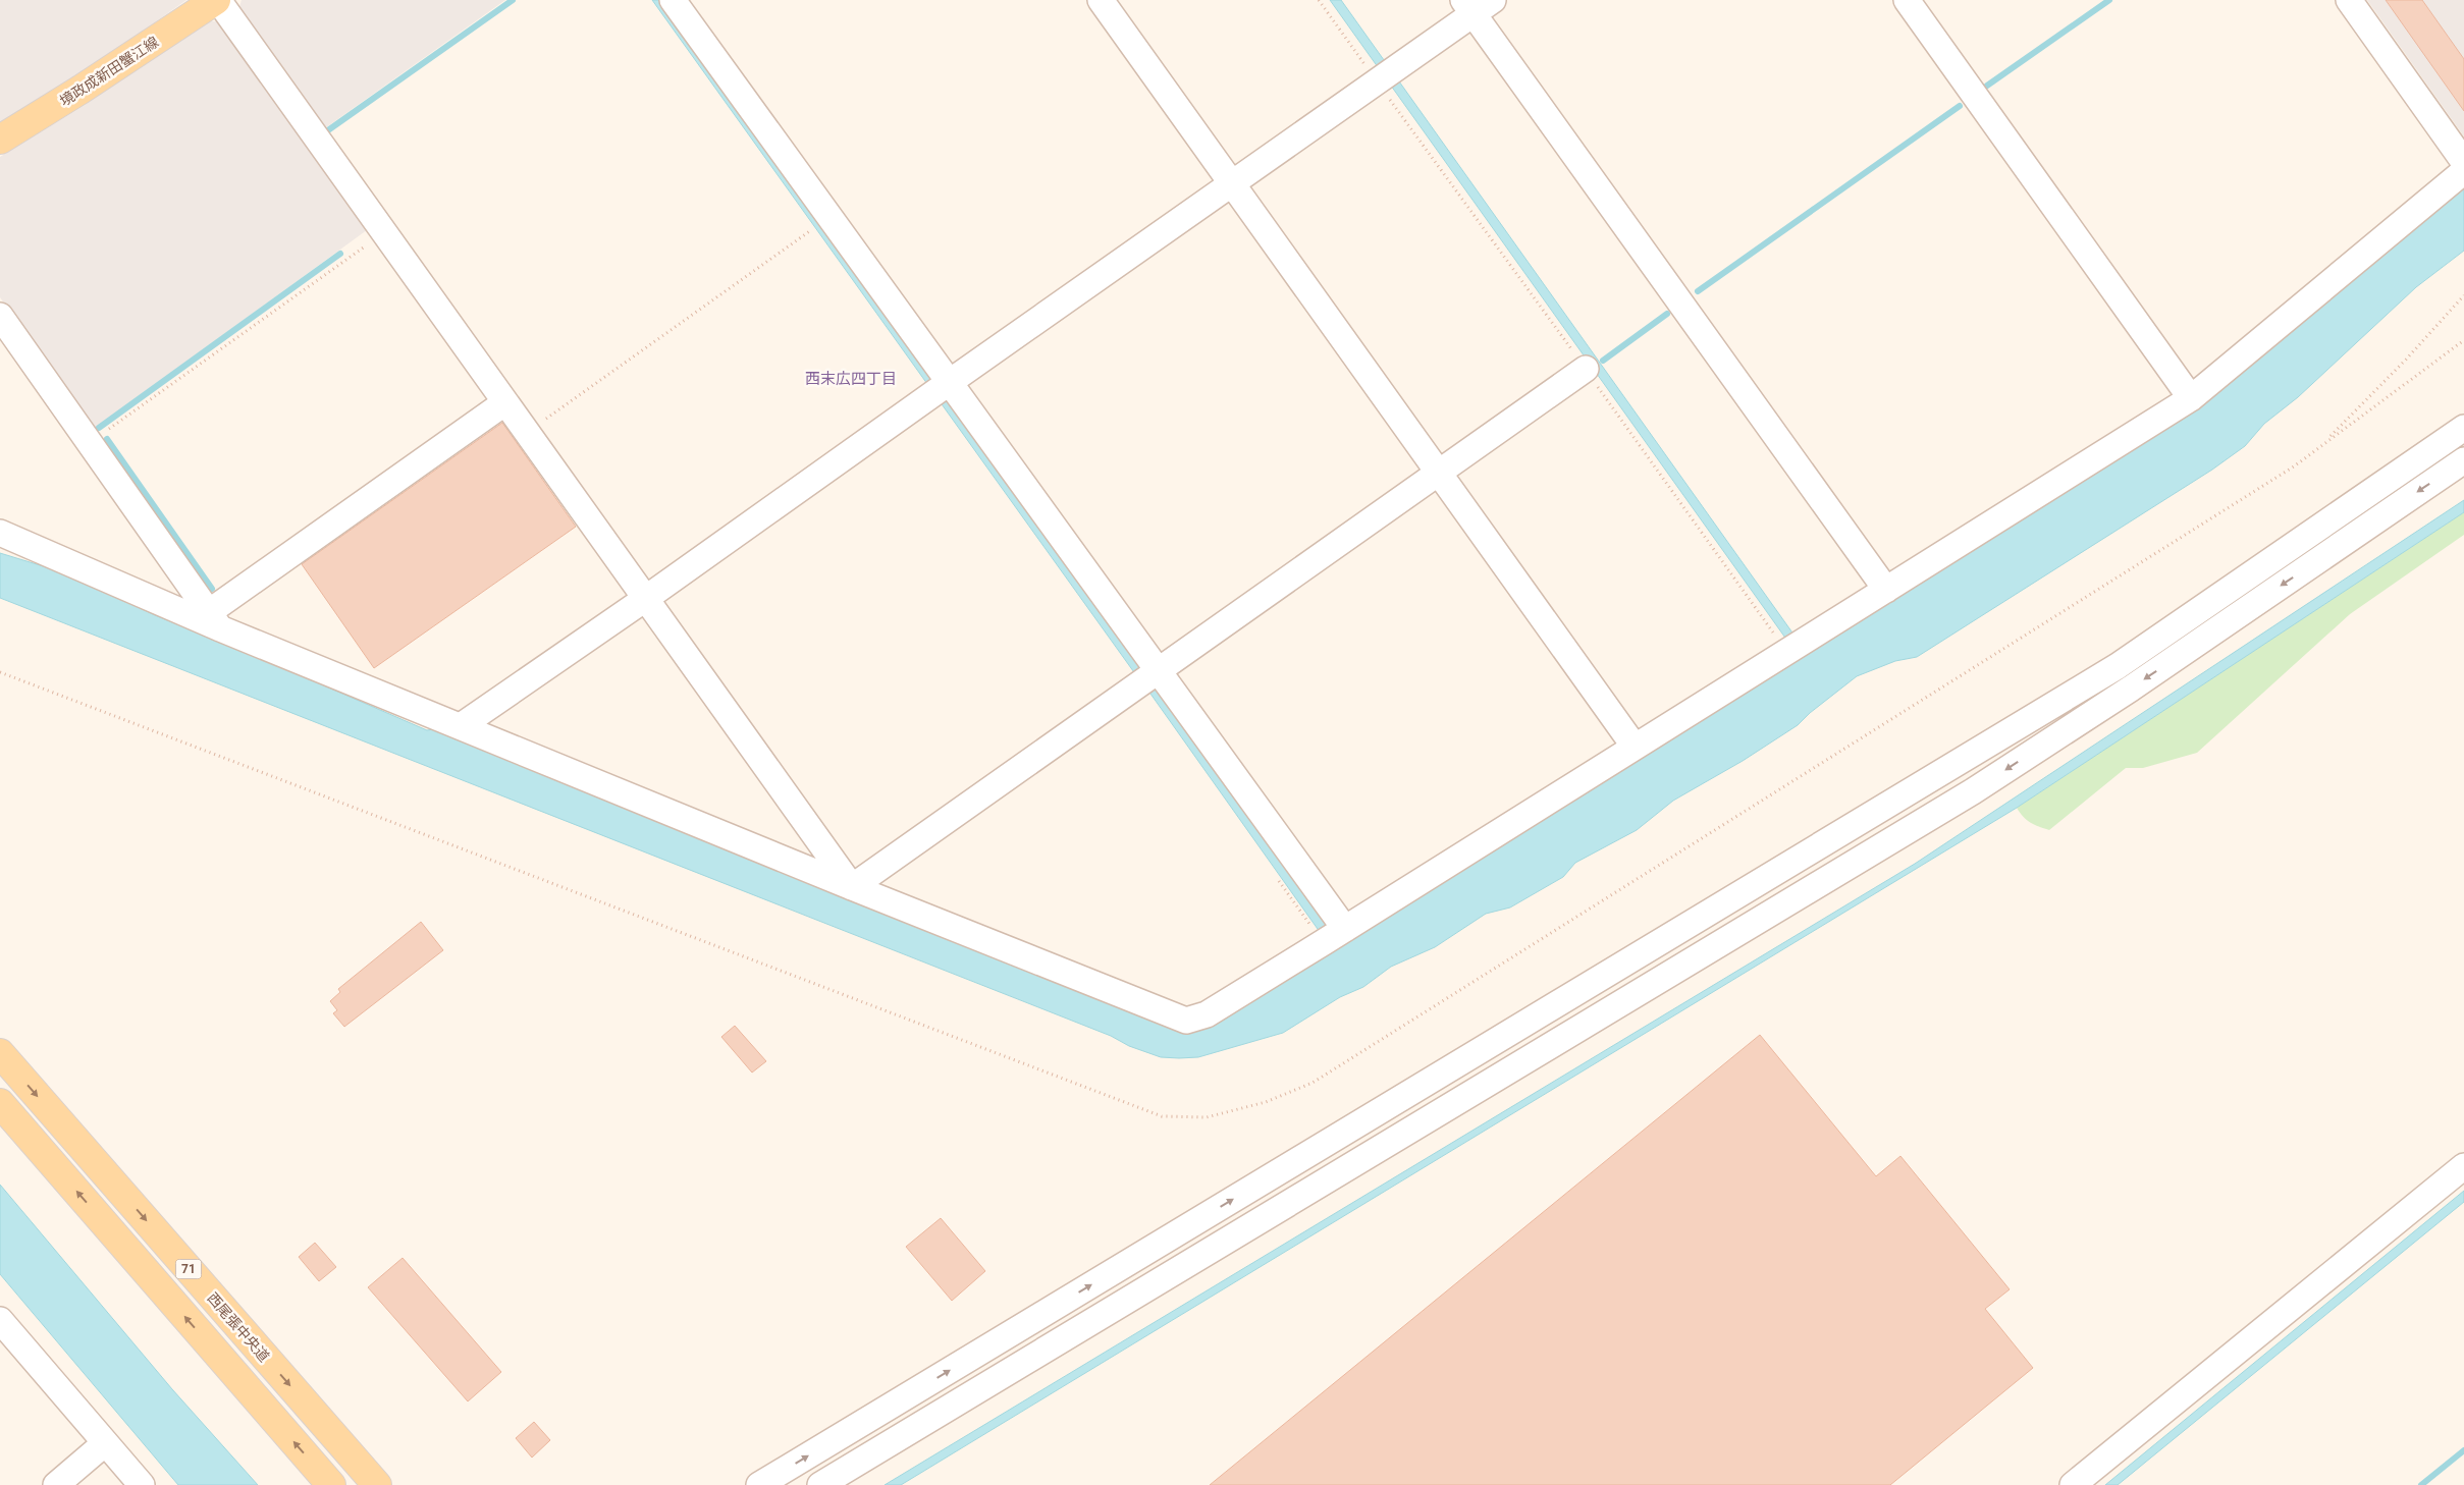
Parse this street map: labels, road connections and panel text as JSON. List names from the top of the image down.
{
  "streets": {
    "main road": ["境政成新田蟹江線", "71", "西尾張中央道"]
  },
  "districts": ["西末広四丁目"]
}
